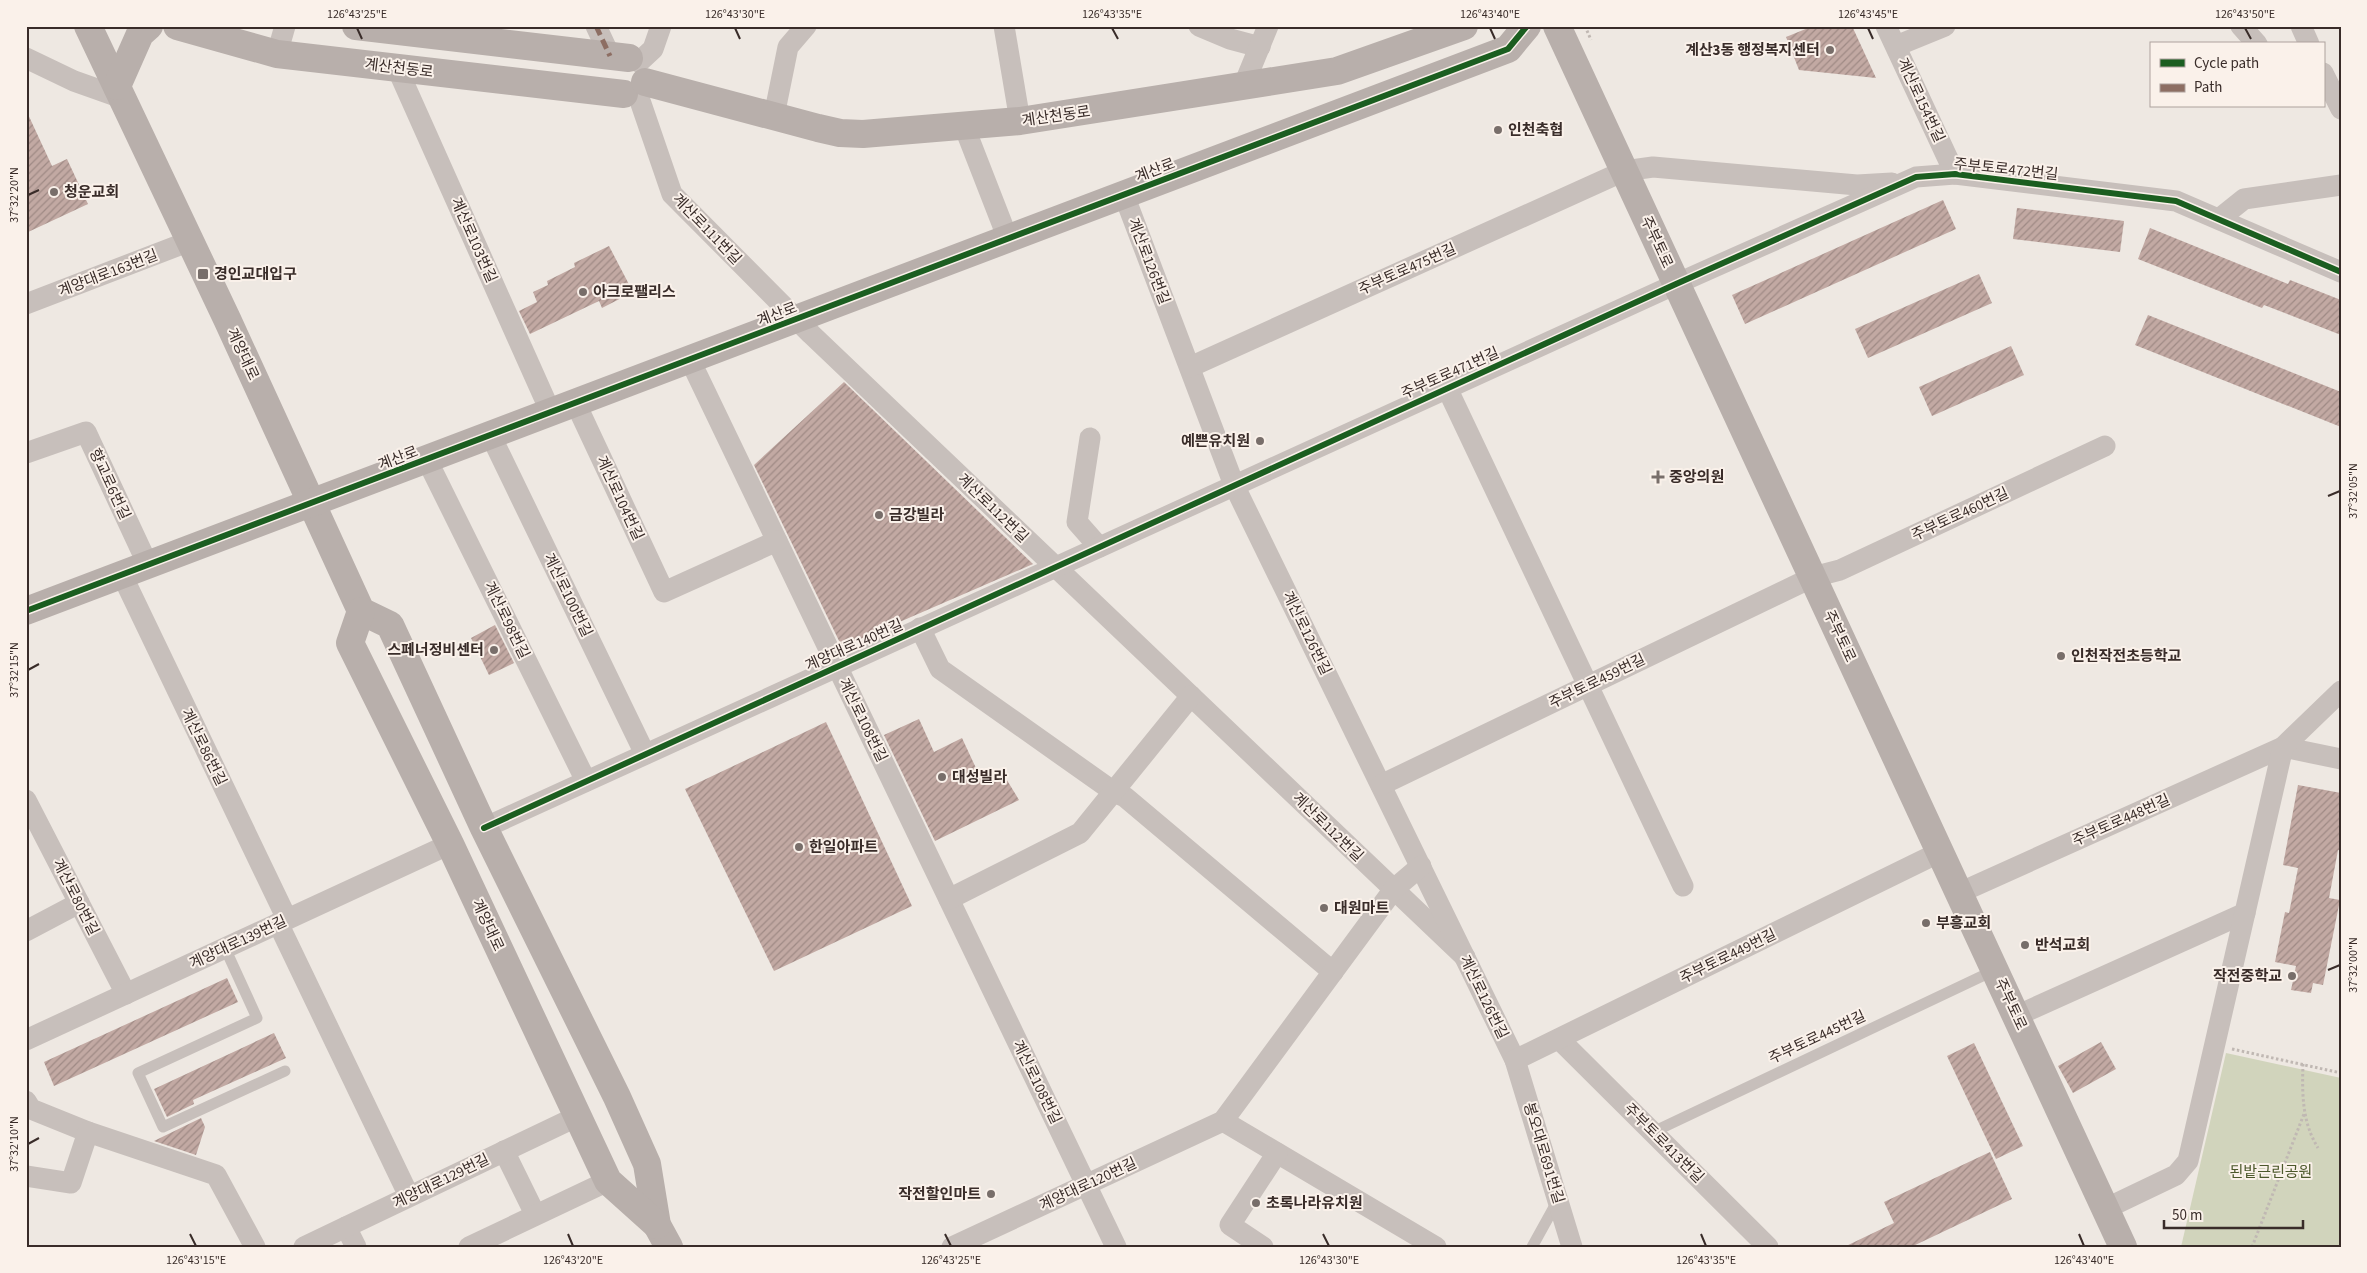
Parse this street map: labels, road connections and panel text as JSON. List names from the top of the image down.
{
  "streets": {
    "main road": [
      "계산천동로",
      "계산로",
      "주부토로",
      "계양대로"
    ],
    "street": [
      "계산로154번길",
      "주부토로472번길",
      "계산로111번길",
      "계산로103번길",
      "계산로126번길",
      "주부토로475번길",
      "계양대로163번길",
      "주부토로471번길",
      "향교로6번길",
      "계산로104번길",
      "계산로112번길",
      "주부토로460번길",
      "계산로100번길",
      "계산로98번길",
      "계양대로140번길",
      "주부토로459번길",
      "계산로108번길",
      "계산로86번길",
      "주부토로448번길",
      "계산로80번길",
      "계양대로139번길",
      "주부토로449번길",
      "주부토로413번길",
      "봉오대로691번길",
      "계양대로129번길",
      "계양대로120번길"
    ],
    "lane": ["주부토로445번길"]
  },
  "crossings": [
    ["계산천동로", "계산로111번길"],
    ["계산천동로", "계산로103번길"],
    ["계산로154번길", "주부토로472번길"],
    ["주부토로472번길", "주부토로"],
    ["주부토로472번길", "주부토로475번길"],
    ["주부토로472번길", "주부토로471번길"],
    ["계산로", "계산로111번길"],
    ["계산로", "계산로103번길"],
    ["계산로", "계산로126번길"],
    ["계산로", "계양대로"],
    ["계산로", "향교로6번길"],
    ["계산로", "계산로104번길"],
    ["계산로", "계산로112번길"],
    ["계산로", "계산로100번길"],
    ["계산로", "계산로98번길"],
    ["계산로", "계산로108번길"],
    ["계산로", "계산로86번길"],
    ["계산로111번길", "계산로112번길"],
    ["계산로103번길", "계산로104번길"],
    ["주부토로", "주부토로475번길"],
    ["주부토로", "주부토로471번길"],
    ["주부토로", "주부토로460번길"],
    ["주부토로", "주부토로459번길"],
    ["주부토로", "주부토로448번길"],
    ["주부토로", "주부토로449번길"],
    ["주부토로", "주부토로445번길"],
    ["계산로126번길", "주부토로475번길"],
    ["계산로126번길", "주부토로471번길"],
    ["계산로126번길", "계산로112번길"],
    ["계산로126번길", "계양대로140번길"],
    ["계산로126번길", "주부토로459번길"],
    ["계산로126번길", "주부토로449번길"],
    ["계산로126번길", "봉오대로691번길"],
    ["계산로126번길", "계양대로120번길"],
    ["계양대로163번길", "계양대로"],
    ["계양대로", "계양대로140번길"],
    ["계양대로", "계양대로139번길"],
    ["계양대로", "계양대로129번길"],
    ["주부토로471번길", "계양대로140번길"],
    ["계산로104번길", "계산로108번길"],
    ["계산로112번길", "계양대로140번길"],
    ["계산로112번길", "계양대로120번길"],
    ["주부토로460번길", "주부토로459번길"],
    ["계산로100번길", "계양대로140번길"],
    ["계산로98번길", "계양대로140번길"],
    ["계양대로140번길", "계산로108번길"],
    ["계산로108번길", "계양대로120번길"],
    ["계산로86번길", "계양대로139번길"],
    ["계산로86번길", "계양대로129번길"],
    ["계산로80번길", "계양대로139번길"],
    ["주부토로449번길", "주부토로413번길"],
    ["주부토로449번길", "봉오대로691번길"],
    ["주부토로445번길", "주부토로413번길"]
  ],
  "parks": ["된밭근린공원"],
  "places": {
    "other": [
      "계산3동 행정복지센터",
      "인천축협",
      "청운교회",
      "아크로팰리스",
      "예쁜유치원",
      "금강빌라",
      "스페너정비센터",
      "인천작전초등학교",
      "대성빌라",
      "한일아파트",
      "대원마트",
      "부흥교회",
      "반석교회",
      "작전중학교",
      "작전할인마트",
      "초록나라유치원"
    ],
    "transit": ["경인교대입구"],
    "health": ["중앙의원"]
  },
  "legend": ["Cycle path", "Path"],
  "scale_bar": "50 m",
  "coordinates": [
    "126°43'25\"E",
    "126°43'30\"E",
    "126°43'35\"E",
    "126°43'40\"E",
    "126°43'45\"E",
    "126°43'50\"E",
    "37°32'20\"N",
    "37°32'05\"N",
    "37°32'15\"N",
    "37°32'00\"N",
    "37°32'10\"N",
    "126°43'15\"E",
    "126°43'20\"E"
  ]
}
